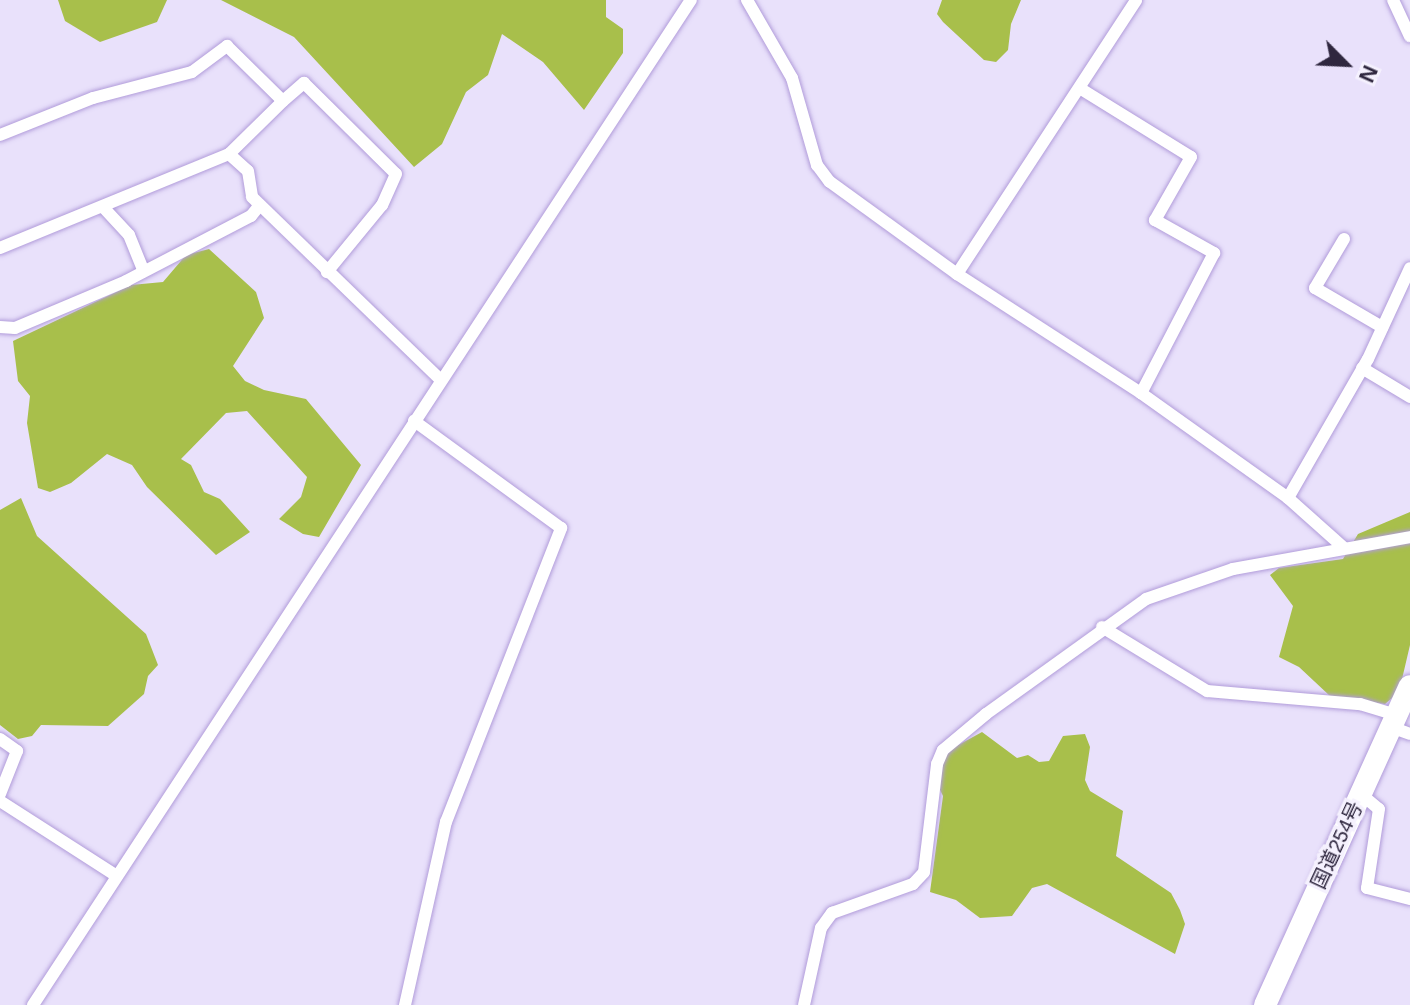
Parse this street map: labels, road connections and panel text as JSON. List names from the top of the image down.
{
  "streets": {
    "highway": ["国道254号"]
  },
  "north": "bottom right"
}
